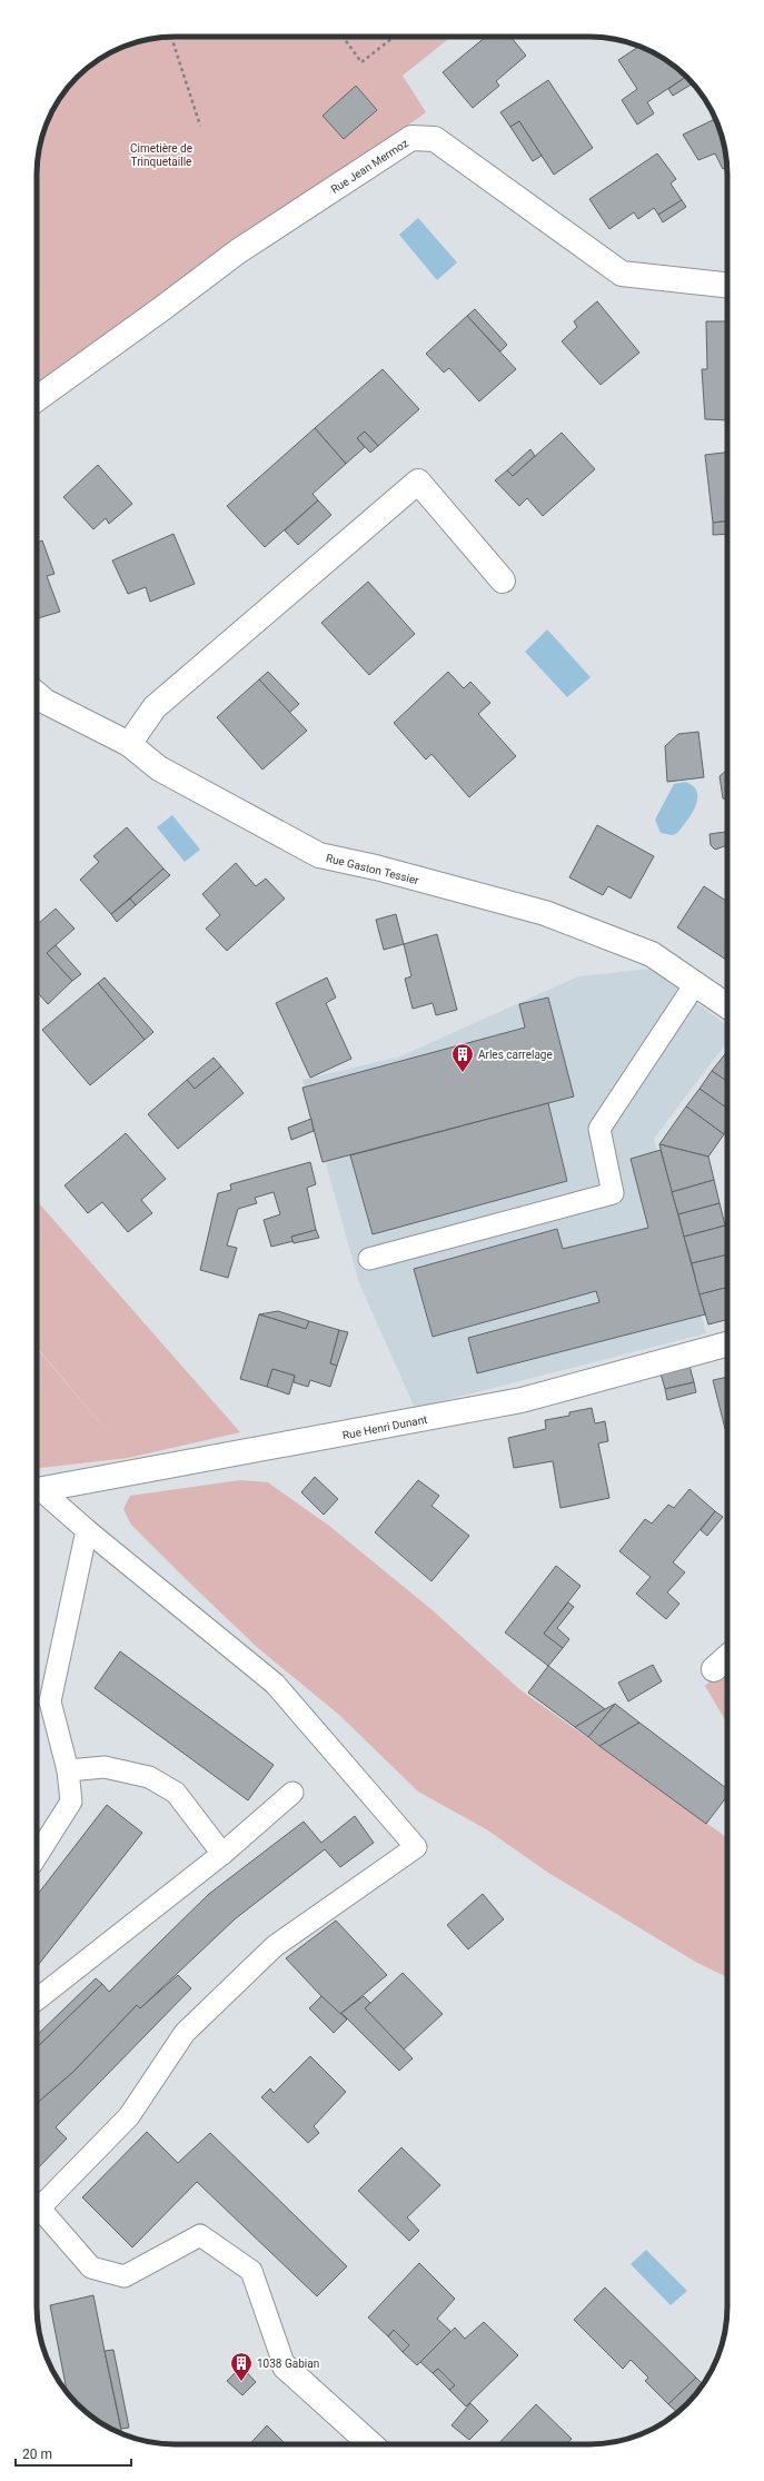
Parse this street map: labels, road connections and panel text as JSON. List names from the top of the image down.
{
  "streets": {
    "street": ["Rue Jean Mermoz", "Rue Gaston Tessier", "Rue Henri Dunant"]
  },
  "parks": ["Cimetière de Trinquetaille"],
  "places": {
    "building": ["Arles carrelage", "1038 Gabian"]
  },
  "scale_bar": "20 m"
}
